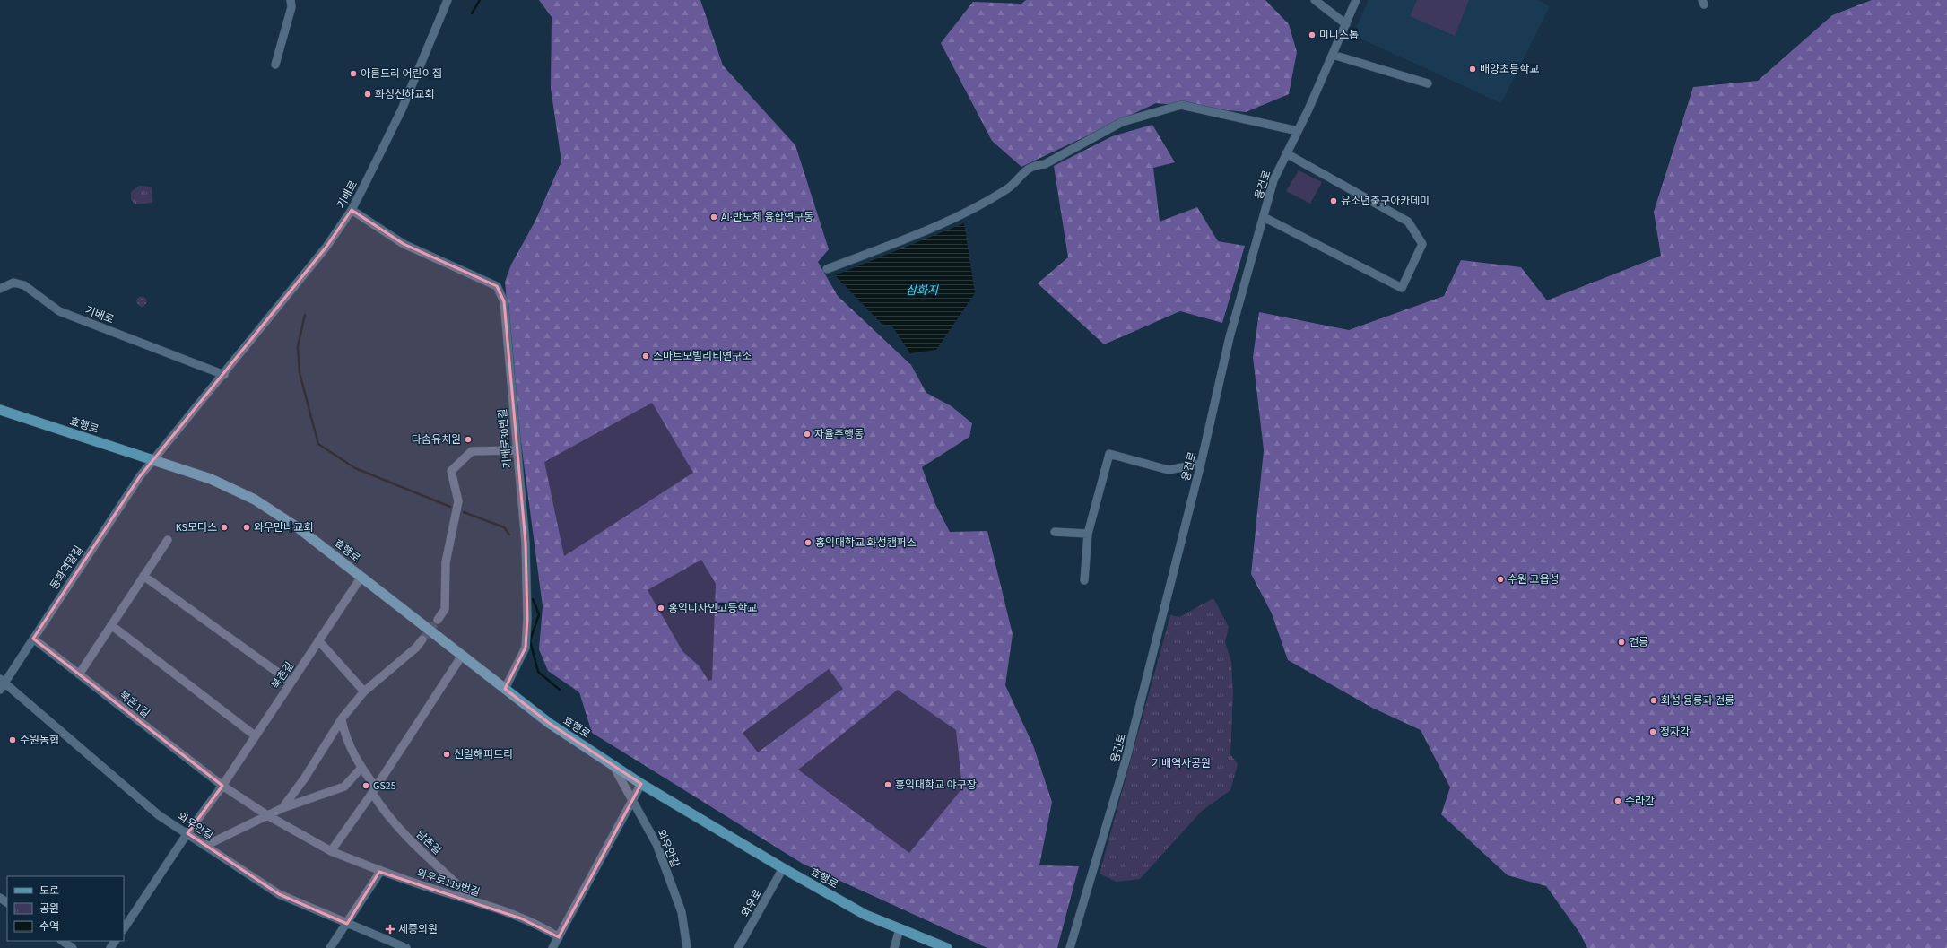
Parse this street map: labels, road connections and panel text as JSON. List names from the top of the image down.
{
  "streets": {
    "main road": ["효행로"],
    "street": [
      "융건로",
      "기배로",
      "기배로30번길",
      "동화역말길",
      "북촌길",
      "북촌1길",
      "와우안길",
      "남촌길",
      "와우로119번길",
      "와우로"
    ]
  },
  "crossings": [
    ["기배로", "효행로"],
    ["기배로", "기배로30번길"],
    ["기배로", "동화역말길"],
    ["효행로", "기배로30번길"],
    ["효행로", "동화역말길"],
    ["효행로", "북촌길"],
    ["효행로", "와우안길"],
    ["효행로", "와우로"],
    ["동화역말길", "북촌1길"],
    ["동화역말길", "와우안길"],
    ["북촌길", "북촌1길"],
    ["북촌길", "와우안길"],
    ["북촌길", "와우로119번길"],
    ["북촌1길", "와우로119번길"],
    ["남촌길", "와우로119번길"]
  ],
  "water": ["삼화지"],
  "parks": ["기배역사공원"],
  "places": {
    "other": [
      "미니스톱",
      "배양초등학교",
      "아름드리 어린이집",
      "화성신하교회",
      "유소년축구아카데미",
      "AI·반도체 융합연구동",
      "스마트모빌리티연구소",
      "자율주행동",
      "다솜유치원",
      "KS모터스",
      "와우만나교회",
      "홍익대학교 화성캠퍼스",
      "수원 고읍성",
      "홍익디자인고등학교",
      "건릉",
      "화성 융릉과 건릉",
      "정자각",
      "수원농협",
      "신일해피트리",
      "홍익대학교 야구장",
      "GS25",
      "수라간"
    ],
    "health": ["세종의원"]
  },
  "legend": ["도로", "공원", "수역"]
}
